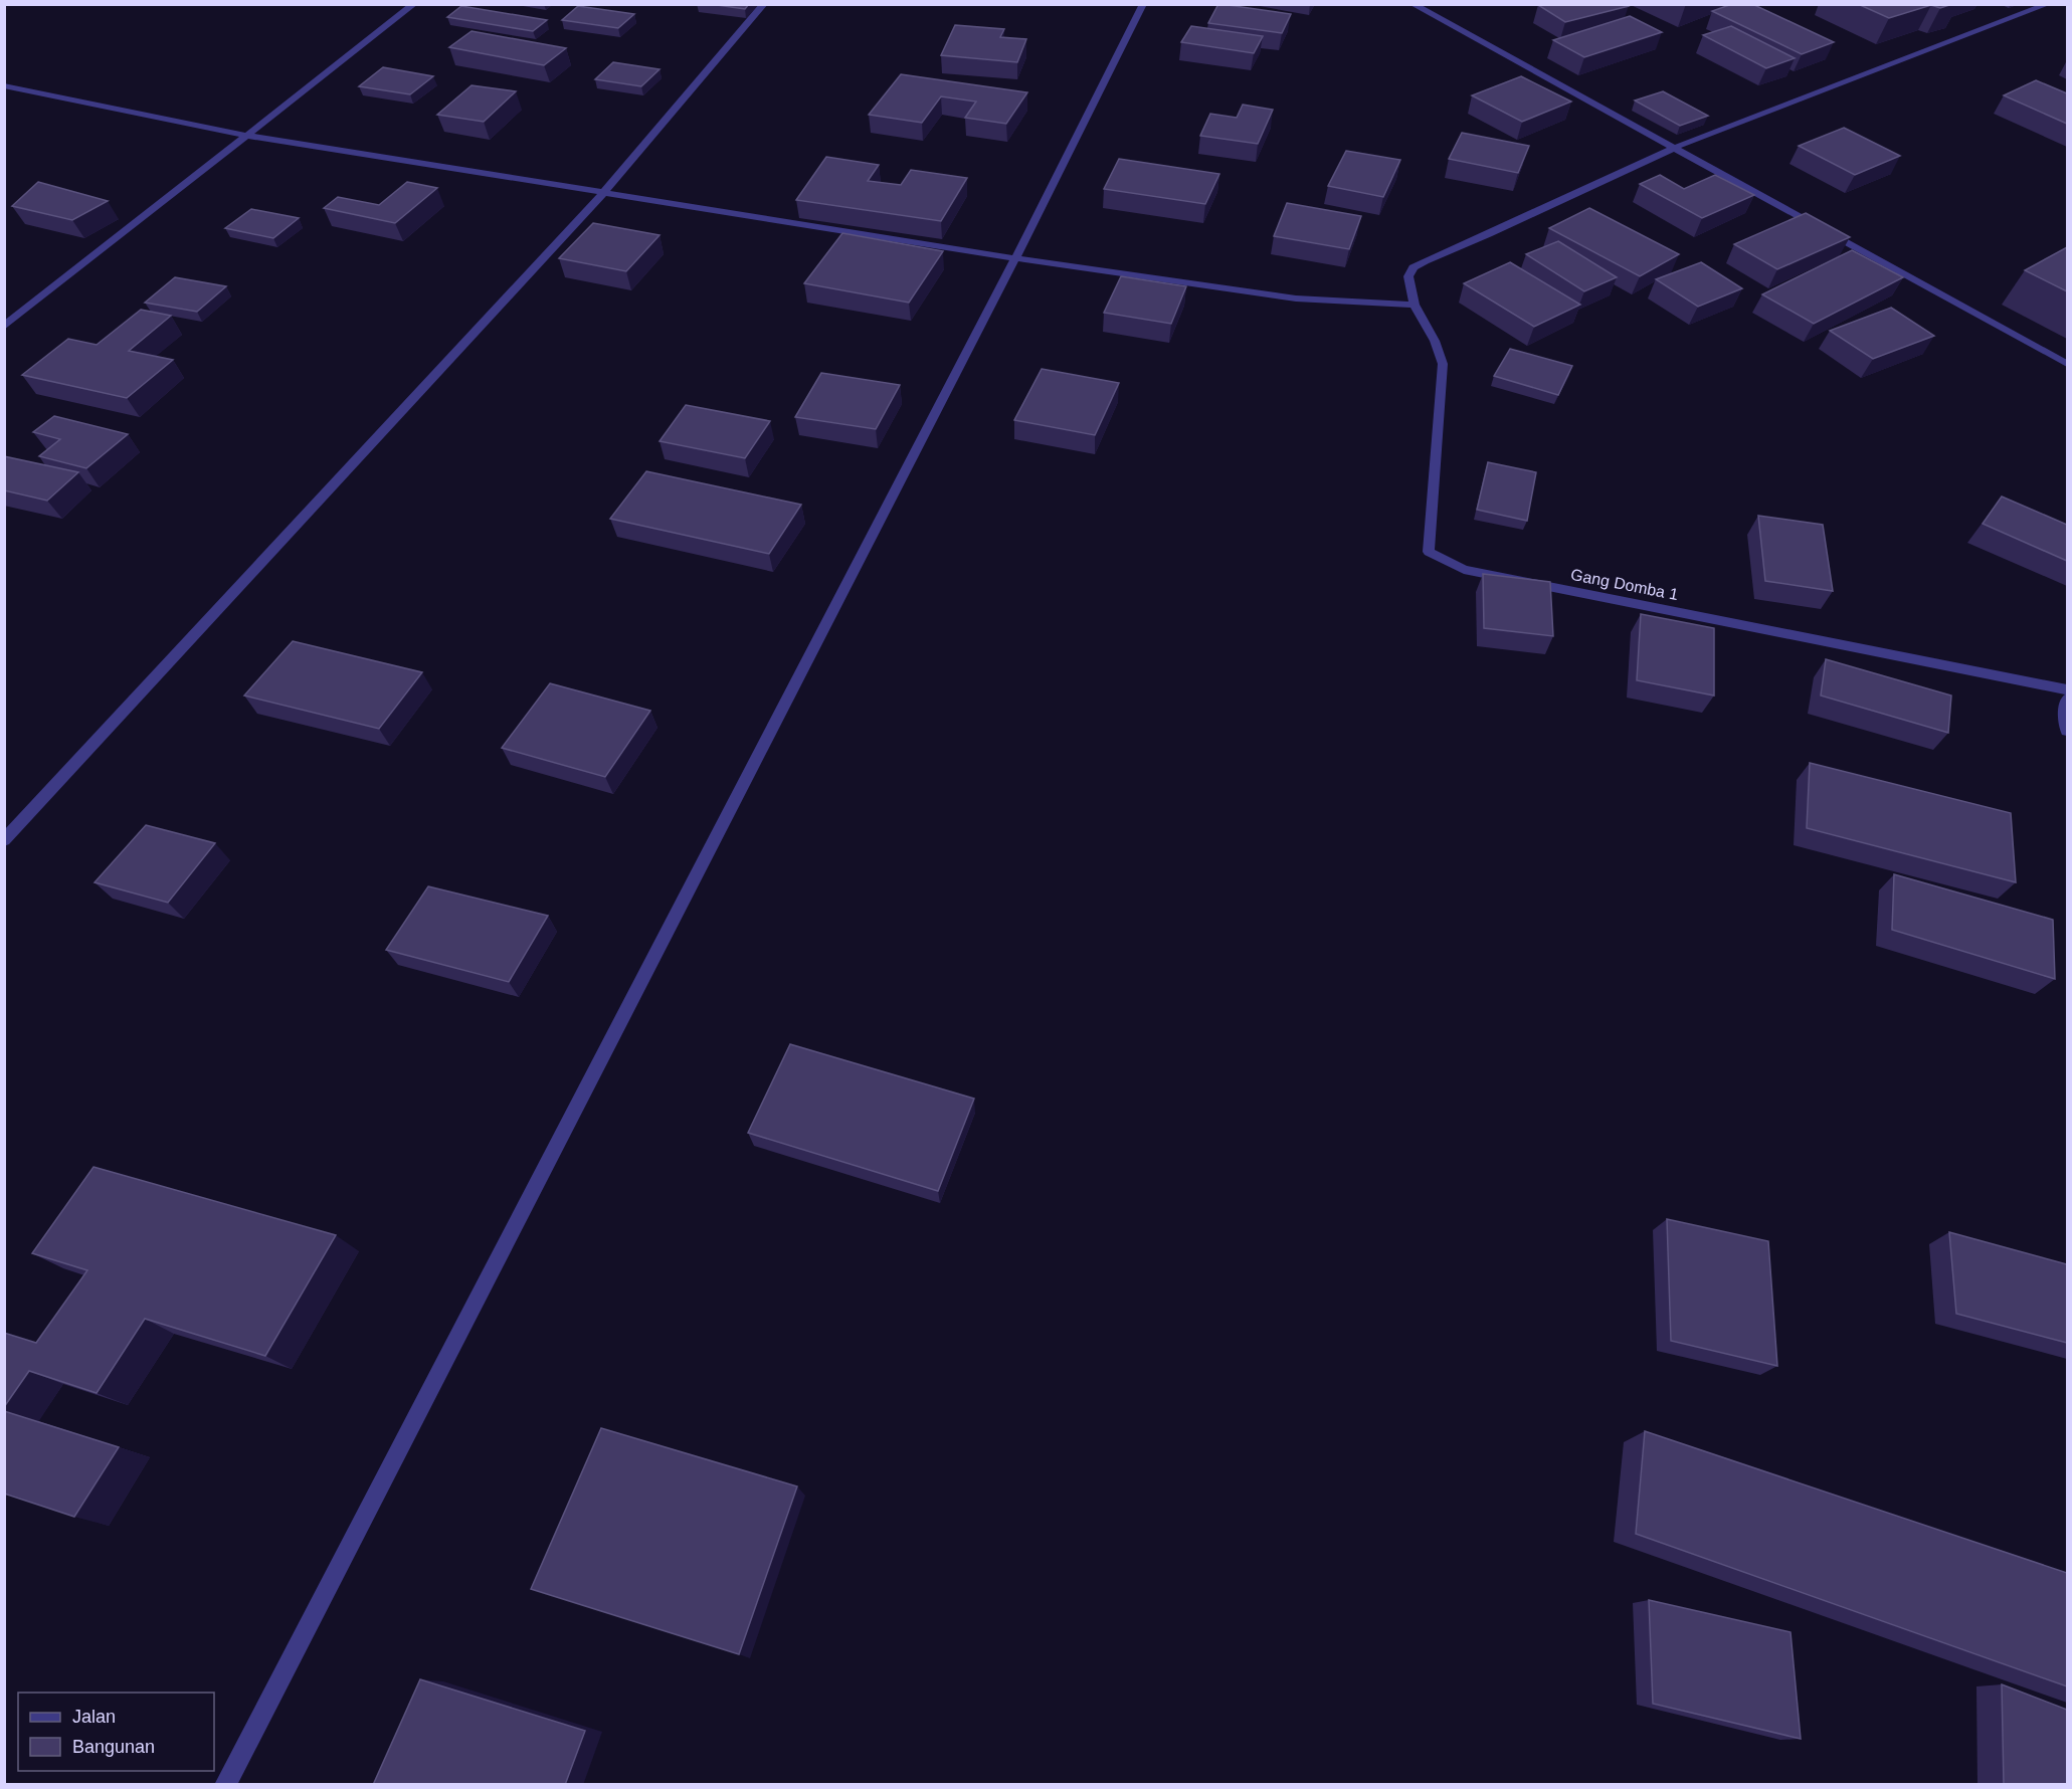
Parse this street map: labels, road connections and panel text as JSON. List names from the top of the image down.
{
  "streets": {
    "street": ["Gang Domba 1"]
  },
  "legend": ["Jalan", "Bangunan"]
}
